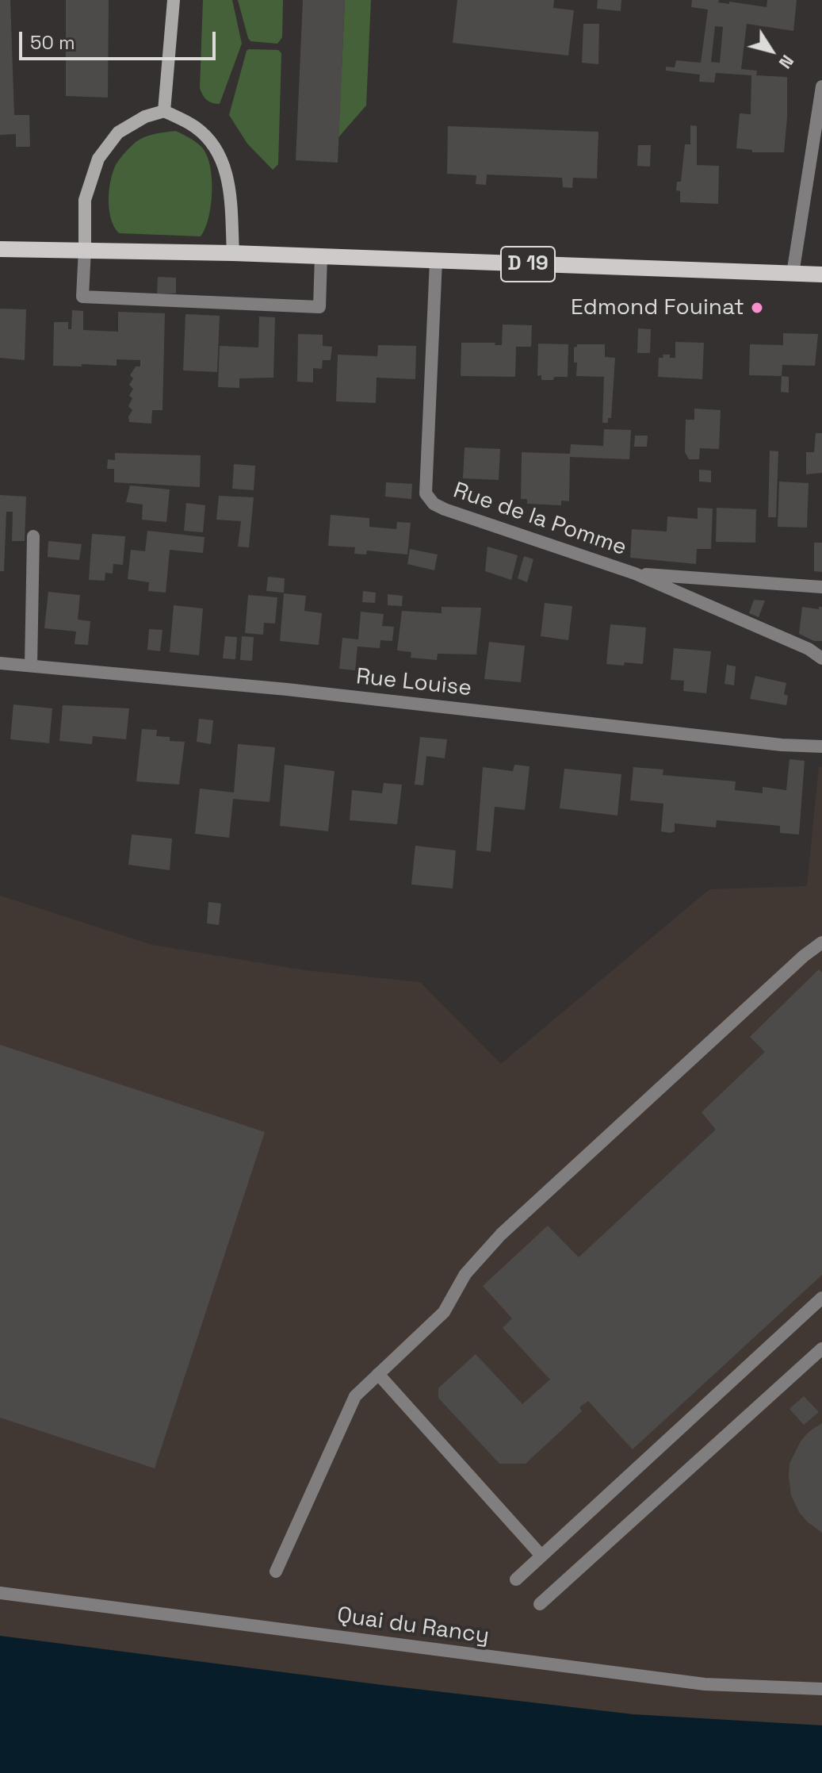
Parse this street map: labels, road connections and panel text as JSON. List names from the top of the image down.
{
  "streets": {
    "main road": ["D 19"],
    "street": ["Rue de la Pomme", "Rue Louise", "Quai du Rancy"]
  },
  "crossings": [
    ["D 19", "Rue de la Pomme"]
  ],
  "places": ["Edmond Fouinat"],
  "scale_bar": "50 m",
  "north": "bottom right"
}
